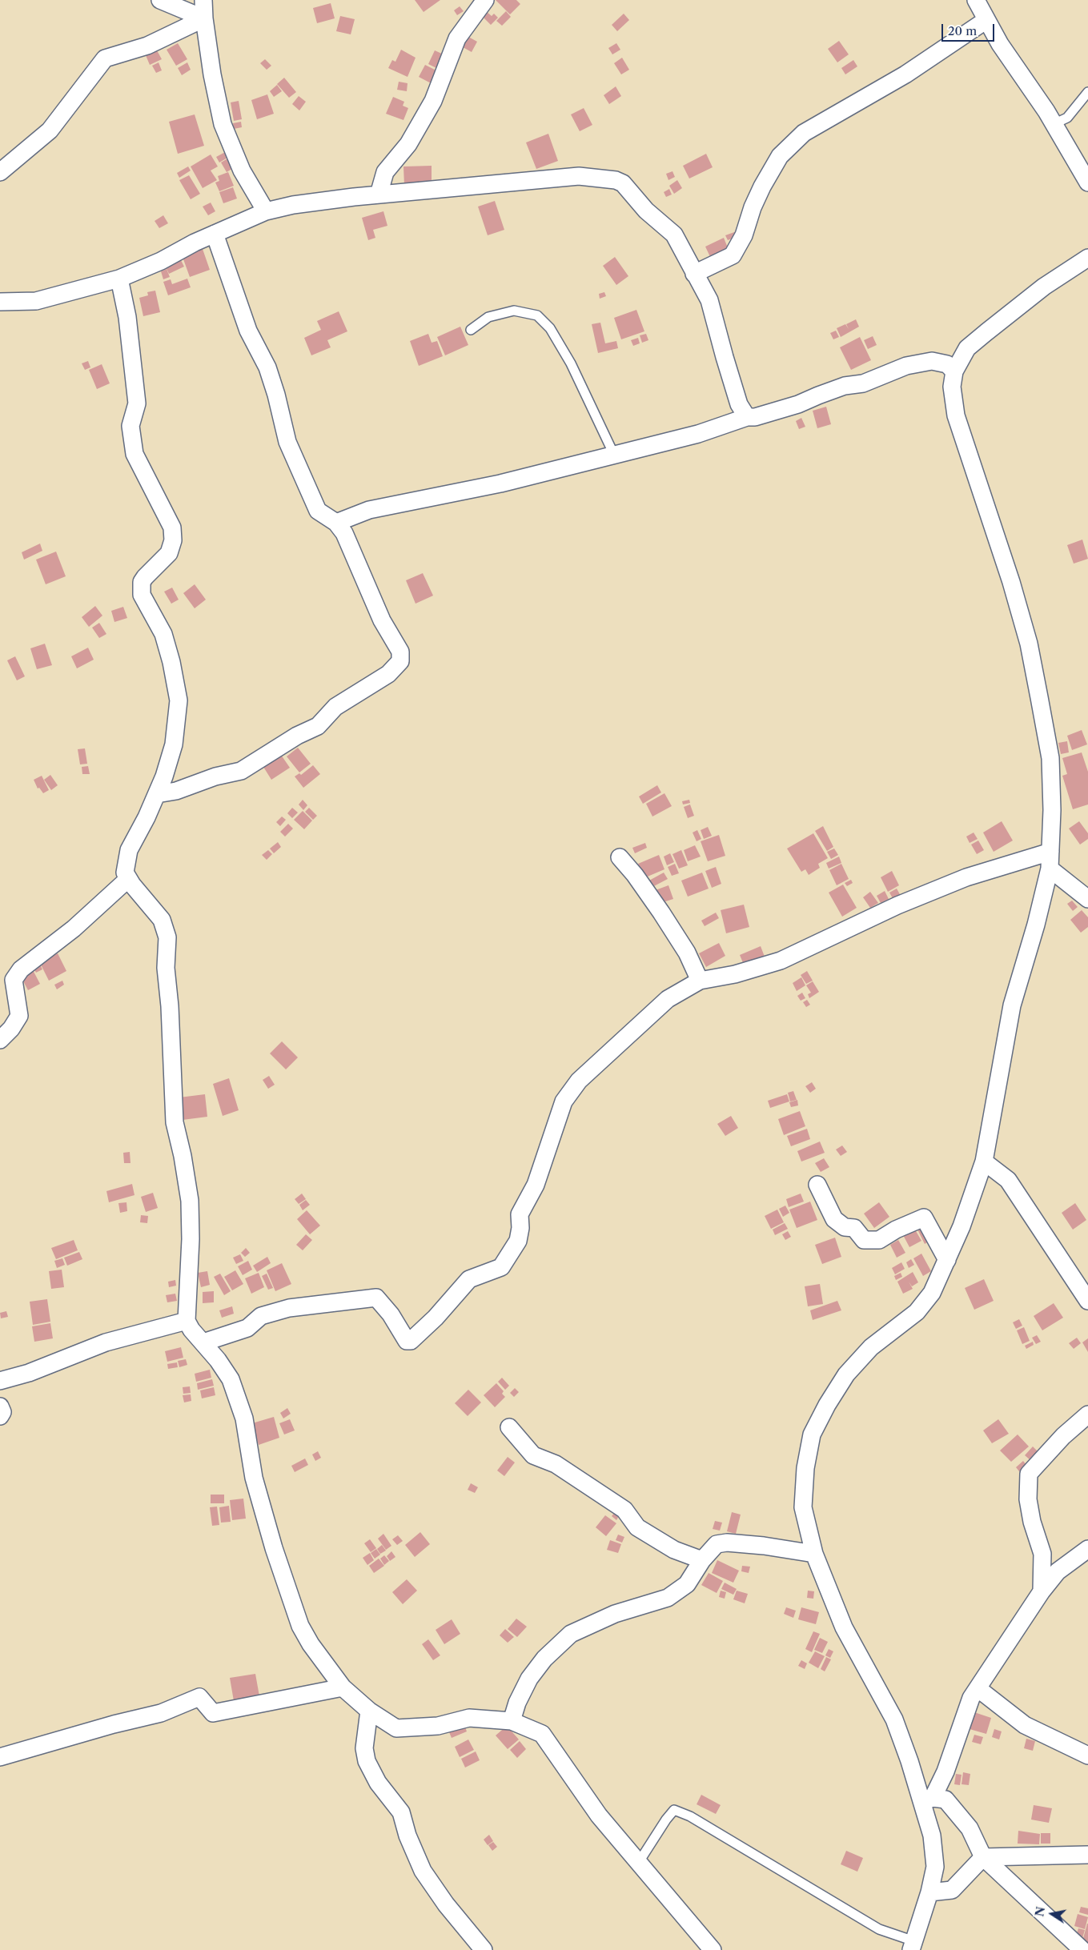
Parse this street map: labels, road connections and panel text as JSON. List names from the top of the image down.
{
  "scale_bar": "20 m",
  "north": "left"
}
